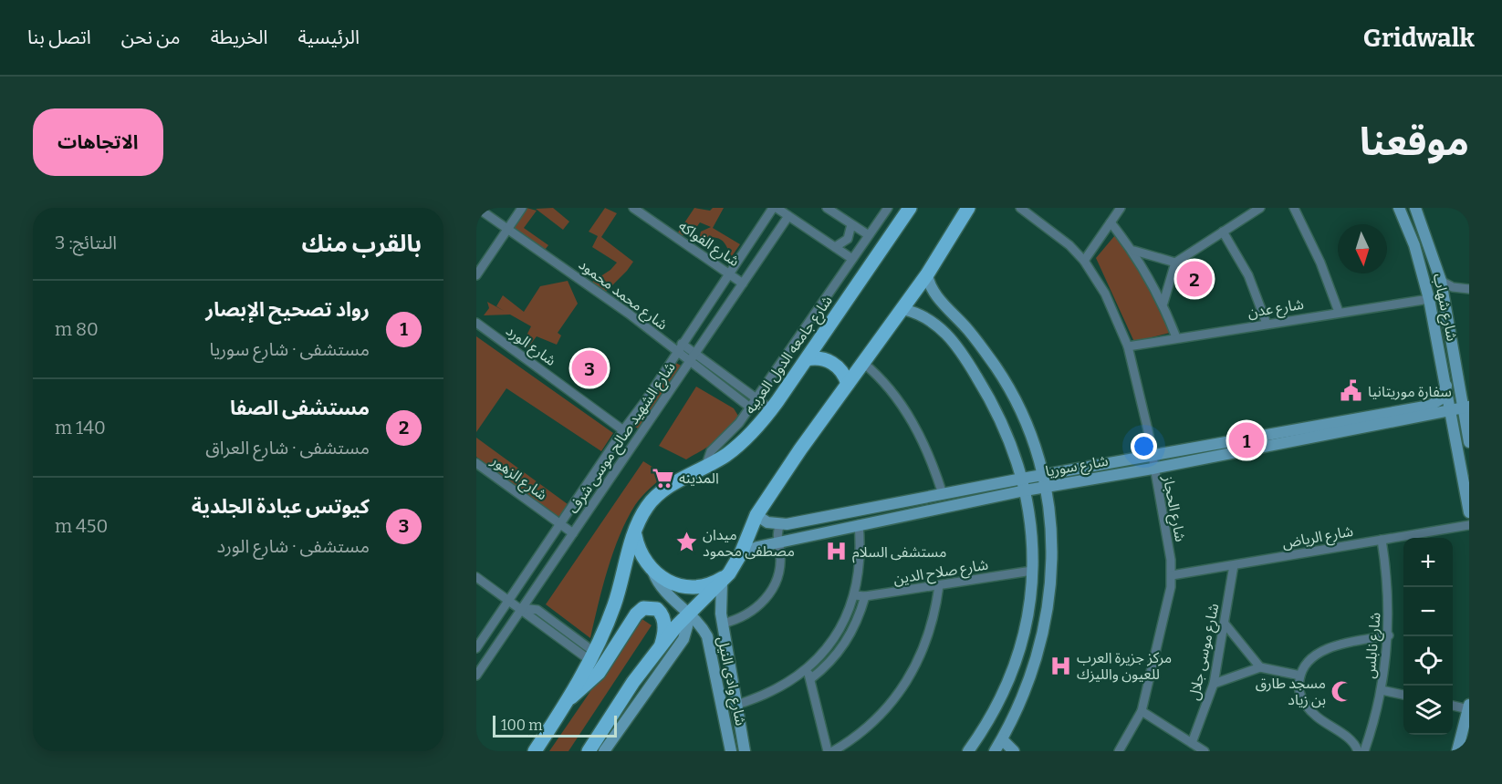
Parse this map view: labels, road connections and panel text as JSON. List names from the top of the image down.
{
  "streets": {
    "main road": ["شارع جامعه الدول العربيه"],
    "street": [
      "شارع الفواكه",
      "شارع محمد محمود",
      "شارع شهاب",
      "شارع عدن",
      "شارع الورد",
      "شارع الشهيد صالح موسى شرف",
      "شارع سوريا",
      "شارع الزهور",
      "شارع الحجاز",
      "شارع الرياض",
      "شارع صلاح الدين",
      "شارع نابلس",
      "شارع موسى جلال",
      "شارع وادى النيل"
    ]
  },
  "crossings": [
    ["شارع الفواكه", "شارع الشهيد صالح موسى شرف"],
    ["شارع محمد محمود", "شارع جامعه الدول العربيه"],
    ["شارع محمد محمود", "شارع الشهيد صالح موسى شرف"],
    ["شارع شهاب", "شارع عدن"],
    ["شارع شهاب", "شارع سوريا"],
    ["شارع عدن", "شارع الحجاز"],
    ["شارع الورد", "شارع الشهيد صالح موسى شرف"],
    ["شارع الشهيد صالح موسى شرف", "شارع الزهور"],
    ["شارع سوريا", "شارع الحجاز"],
    ["شارع الحجاز", "شارع الرياض"],
    ["شارع الرياض", "شارع نابلس"],
    ["شارع الرياض", "شارع موسى جلال"]
  ],
  "places": {
    "public building": ["سفارة موريتانيا"],
    "supermarket": ["المدينه"],
    "place": ["ميدان مصطفى محمود"],
    "hospital": ["مستشفى السلام", "مركز جزيرة العرب للعيون والليزك"],
    "mosque": ["مسجد طارق بن زياد"]
  },
  "scale_bar": "100 m",
  "north": "bottom",
  "page": {
    "header": "Gridwalk",
    "nav": [
      "الرئيسية",
      "الخريطة",
      "من نحن",
      "اتصل بنا"
    ],
    "title": "موقعنا",
    "buttons": "الاتجاهات",
    "heading": ["بالقرب منك", "النتائج: 3"],
    "pins": ["2", "3", "1"],
    "list": [
      {
        "mark": "1",
        "name": "رواد تصحيح الإبصار",
        "note": "مستشفى · شارع سوريا",
        "value": "80 m"
      },
      {
        "mark": "2",
        "name": "مستشفى الصفا",
        "note": "مستشفى · شارع العراق",
        "value": "140 m"
      },
      {
        "mark": "3",
        "name": "كيوتس عيادة الجلدية",
        "note": "مستشفى · شارع الورد",
        "value": "450 m"
      }
    ],
    "map_buttons": ["+", "−"],
    "scale": "100 m"
  }
}
